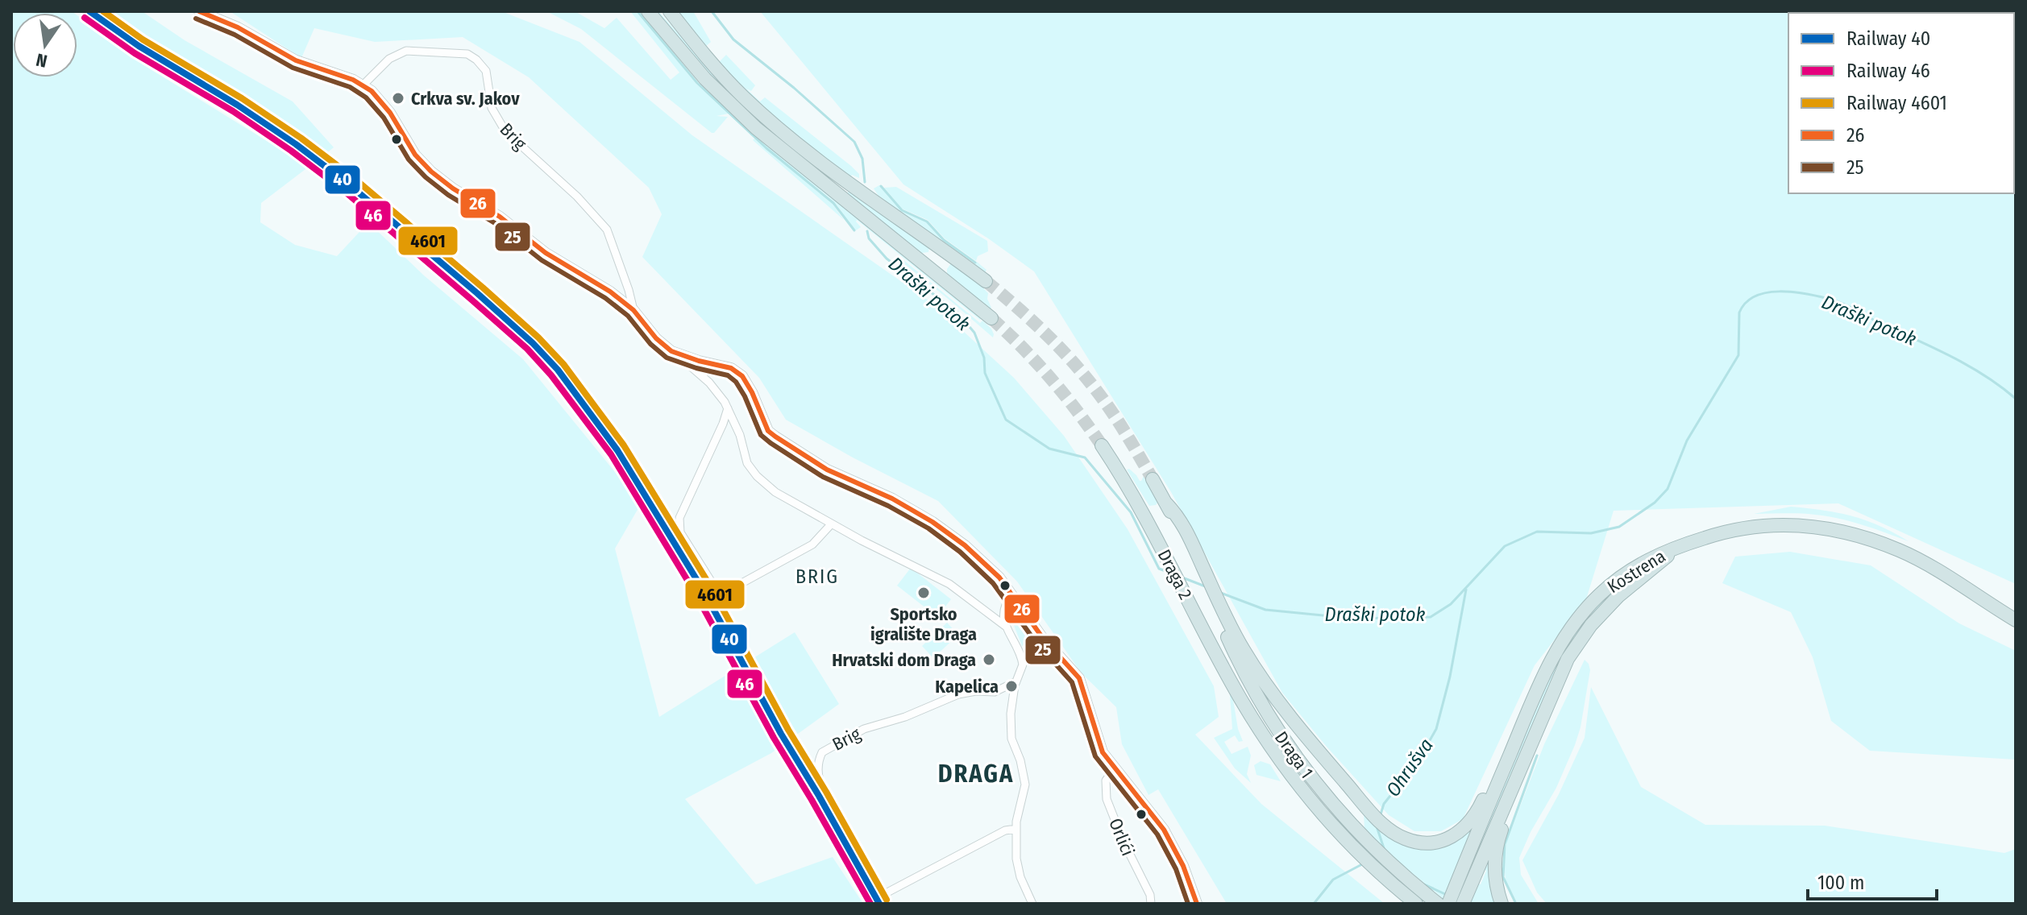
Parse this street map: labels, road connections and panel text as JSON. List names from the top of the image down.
{
  "streets": {
    "highway": ["Kostrena", "Draga 2", "Draga 1"],
    "street": ["Brig", "Orlići"]
  },
  "crossings": [
    ["Brig", "Orlići"],
    ["Draga 2", "Draga 1"]
  ],
  "districts": ["BRIG", "DRAGA"],
  "water": ["Draški potok", "Ohrušva"],
  "places": [
    "Crkva sv. Jakov",
    "Sportsko igralište Draga",
    "Hrvatski dom Draga",
    "Kapelica"
  ],
  "lines": [
    "rail line 40",
    "rail line 4601",
    "transit line 26",
    "rail line 46",
    "transit line 25"
  ],
  "legend": [
    "Railway 40",
    "Railway 46",
    "Railway 4601",
    "26",
    "25"
  ],
  "scale_bar": "100 m",
  "north": "bottom"
}
